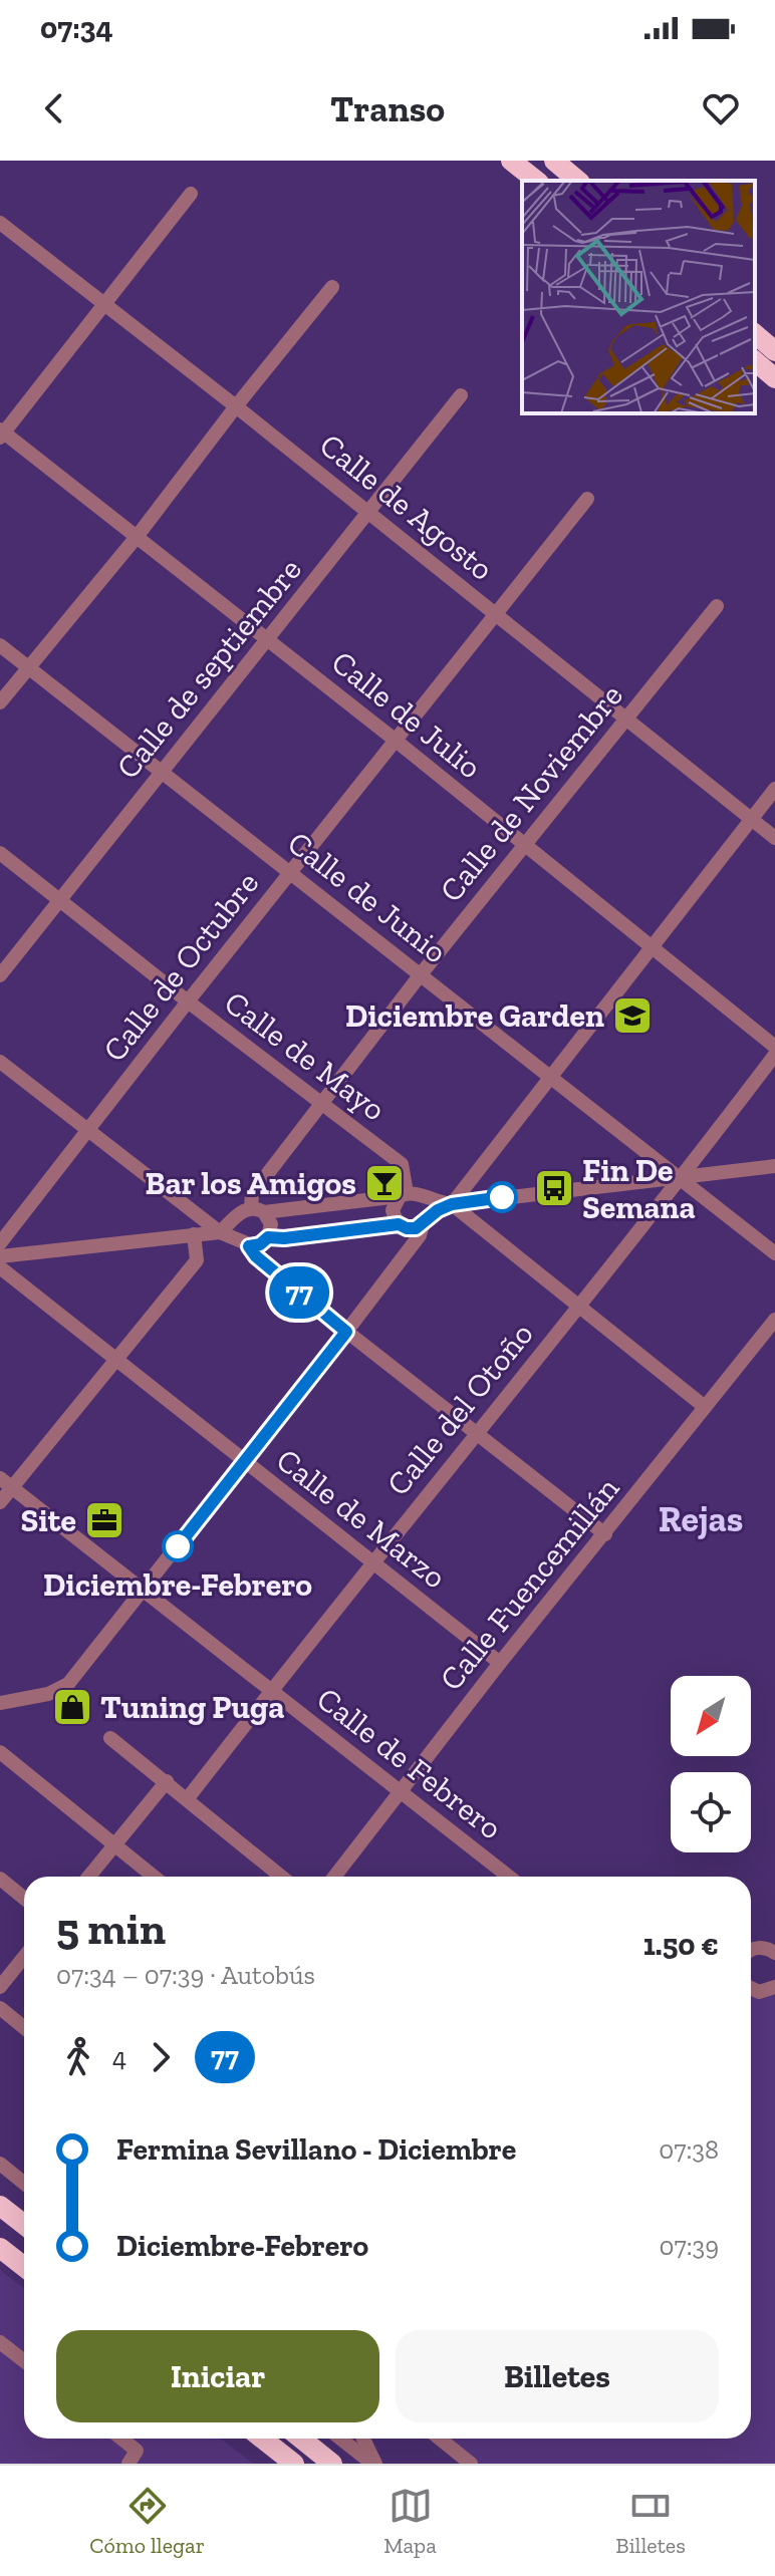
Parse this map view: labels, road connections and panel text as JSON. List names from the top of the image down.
{
  "streets": {
    "street": [
      "Calle de Agosto",
      "Calle de septiembre",
      "Calle de Julio",
      "Calle de Noviembre",
      "Calle de Junio",
      "Calle de Octubre",
      "Calle de Mayo",
      "Calle del Otoño",
      "Calle de Marzo",
      "Calle Fuencemillán",
      "Calle de Febrero"
    ]
  },
  "crossings": [
    ["Calle de Agosto", "Calle de septiembre"],
    ["Calle de Agosto", "Calle de Noviembre"],
    ["Calle de Agosto", "Calle de Octubre"],
    ["Calle de septiembre", "Calle de Julio"],
    ["Calle de septiembre", "Calle de Junio"],
    ["Calle de septiembre", "Calle de Mayo"],
    ["Calle de Julio", "Calle de Noviembre"],
    ["Calle de Julio", "Calle de Octubre"],
    ["Calle de Noviembre", "Calle de Junio"],
    ["Calle de Noviembre", "Calle de Mayo"],
    ["Calle de Junio", "Calle de Octubre"],
    ["Calle de Junio", "Calle del Otoño"],
    ["Calle de Octubre", "Calle de Mayo"],
    ["Calle del Otoño", "Calle de Marzo"],
    ["Calle del Otoño", "Calle de Febrero"],
    ["Calle de Marzo", "Calle Fuencemillán"],
    ["Calle Fuencemillán", "Calle de Febrero"]
  ],
  "districts": ["Rejas"],
  "places": {
    "school or university": ["Diciembre Garden"],
    "bar": ["Bar los Amigos"],
    "bus stop": ["Fin De Semana"],
    "office": ["Site"],
    "other": ["Diciembre-Febrero"],
    "shop": ["Tuning Puga"]
  },
  "lines": ["bus line 77"],
  "north": "bottom left",
  "page": {
    "status": "07:34",
    "header": "Transo",
    "on_map": "77",
    "heading": ["5 min", "07:34 – 07:39 · Autobús", "1.50 €"],
    "legs": ["4", "77"],
    "list": [
      {
        "name": "Fermina Sevillano - Diciembre",
        "value": "07:38"
      },
      {
        "name": "Diciembre-Febrero",
        "value": "07:39"
      }
    ],
    "buttons": ["Iniciar", "Billetes"],
    "tabs": ["Cómo llegar", "Mapa", "Billetes"]
  }
}
